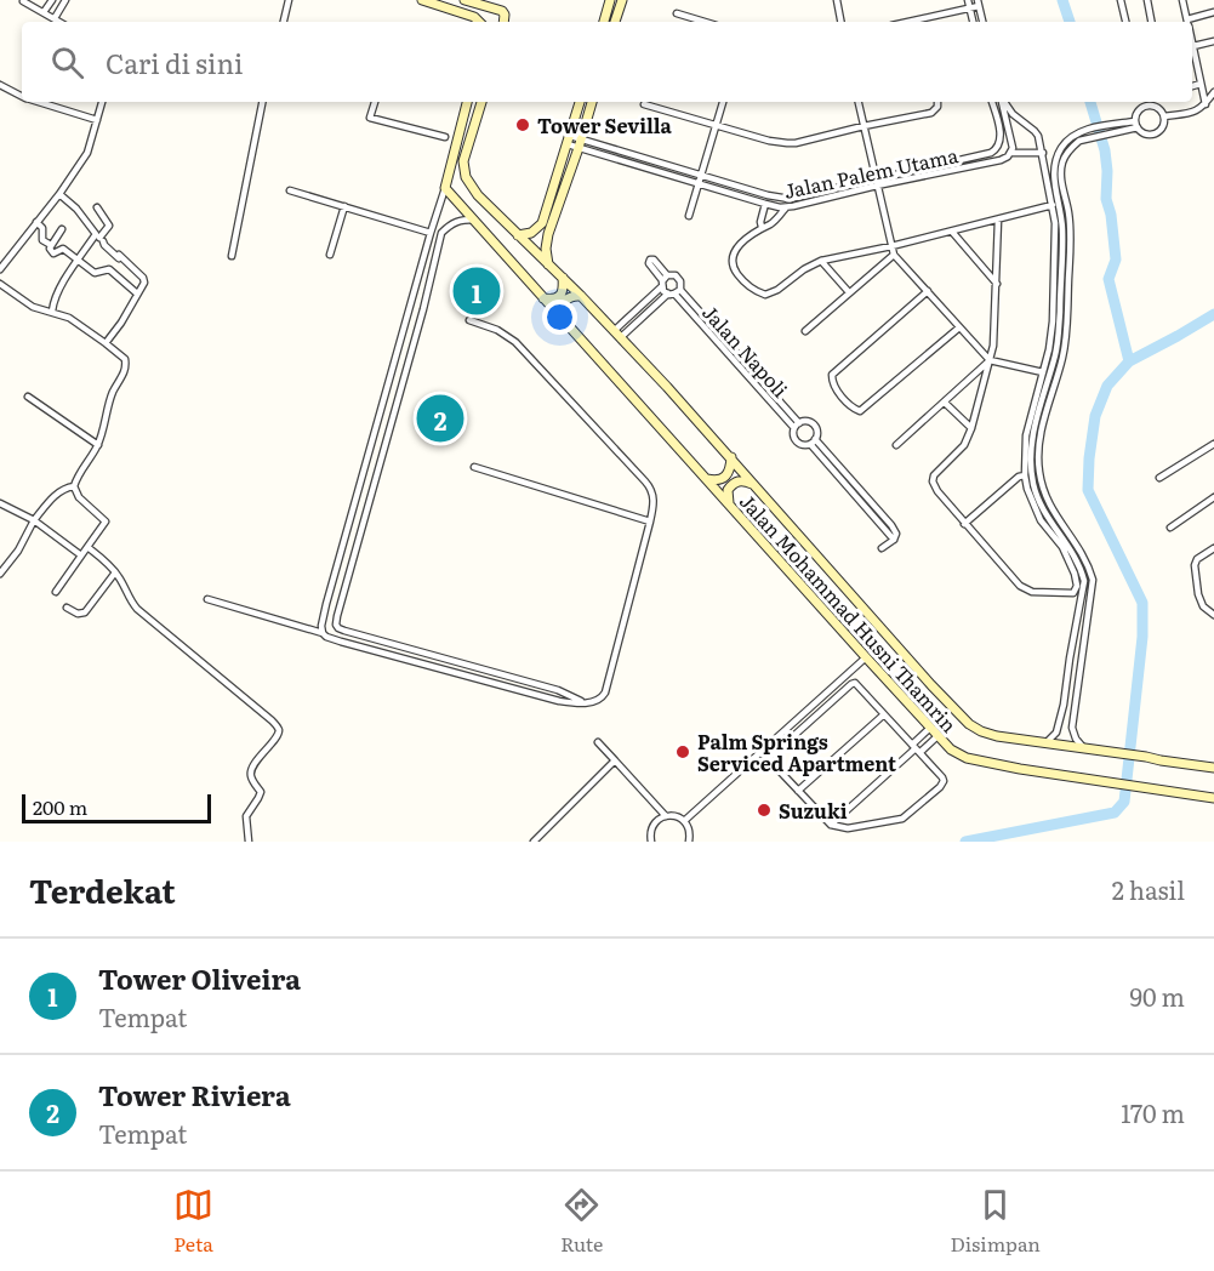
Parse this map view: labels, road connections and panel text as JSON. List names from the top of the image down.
{
  "streets": {
    "street": ["Jalan Palem Utama", "Jalan Napoli", "Jalan Mohammad Husni Thamrin"]
  },
  "places": ["Tower Sevilla", "Palm Springs Serviced Apartment", "Suzuki"],
  "scale_bar": "200 m",
  "page": {
    "search": "Cari di sini",
    "pins": ["1", "2"],
    "scale": "200 m",
    "heading": ["Terdekat", "2 hasil"],
    "list": [
      {
        "mark": "1",
        "name": "Tower Oliveira",
        "note": "Tempat",
        "value": "90 m"
      },
      {
        "mark": "2",
        "name": "Tower Riviera",
        "note": "Tempat",
        "value": "170 m"
      }
    ],
    "nav": ["Peta", "Rute", "Disimpan"]
  }
}
